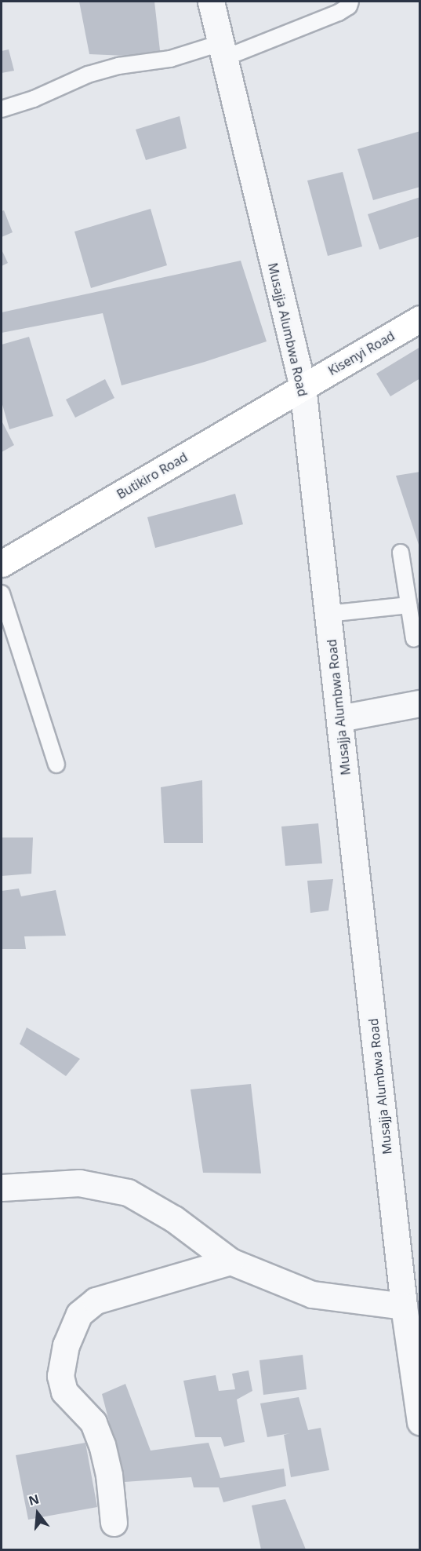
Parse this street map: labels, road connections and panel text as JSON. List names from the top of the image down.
{
  "streets": {
    "main road": ["Kisenyi Road", "Butikiro Road"],
    "street": ["Musajja Alumbwa Road"]
  },
  "crossings": [
    ["Musajja Alumbwa Road", "Kisenyi Road"],
    ["Musajja Alumbwa Road", "Butikiro Road"],
    ["Kisenyi Road", "Butikiro Road"]
  ],
  "north": "top"
}
